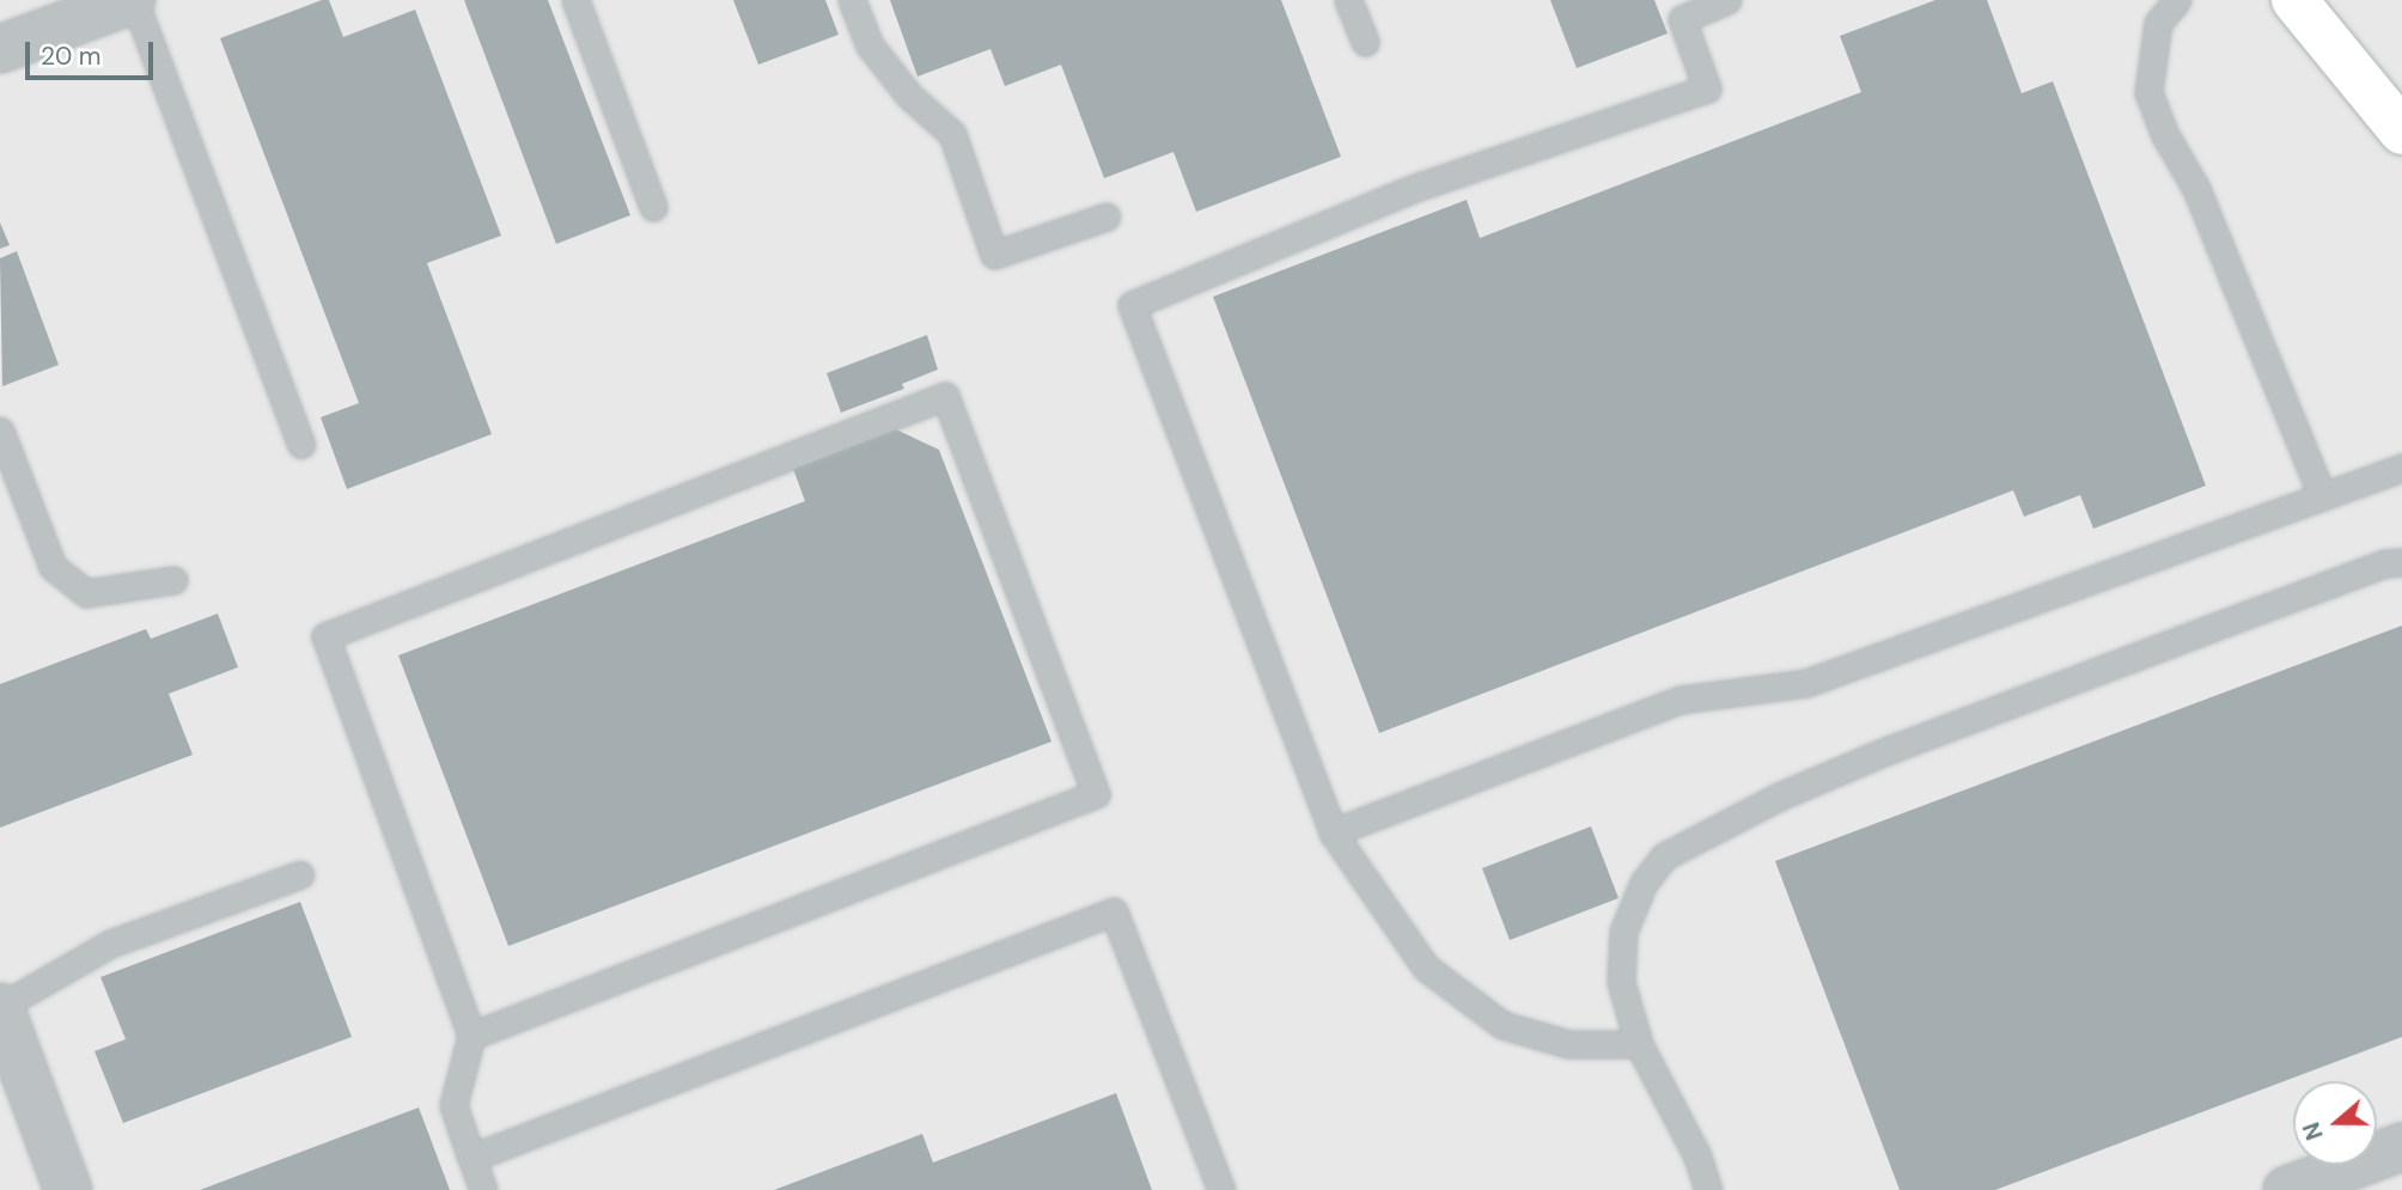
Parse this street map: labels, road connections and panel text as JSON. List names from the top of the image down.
{
  "scale_bar": "20 m",
  "north": "left"
}
